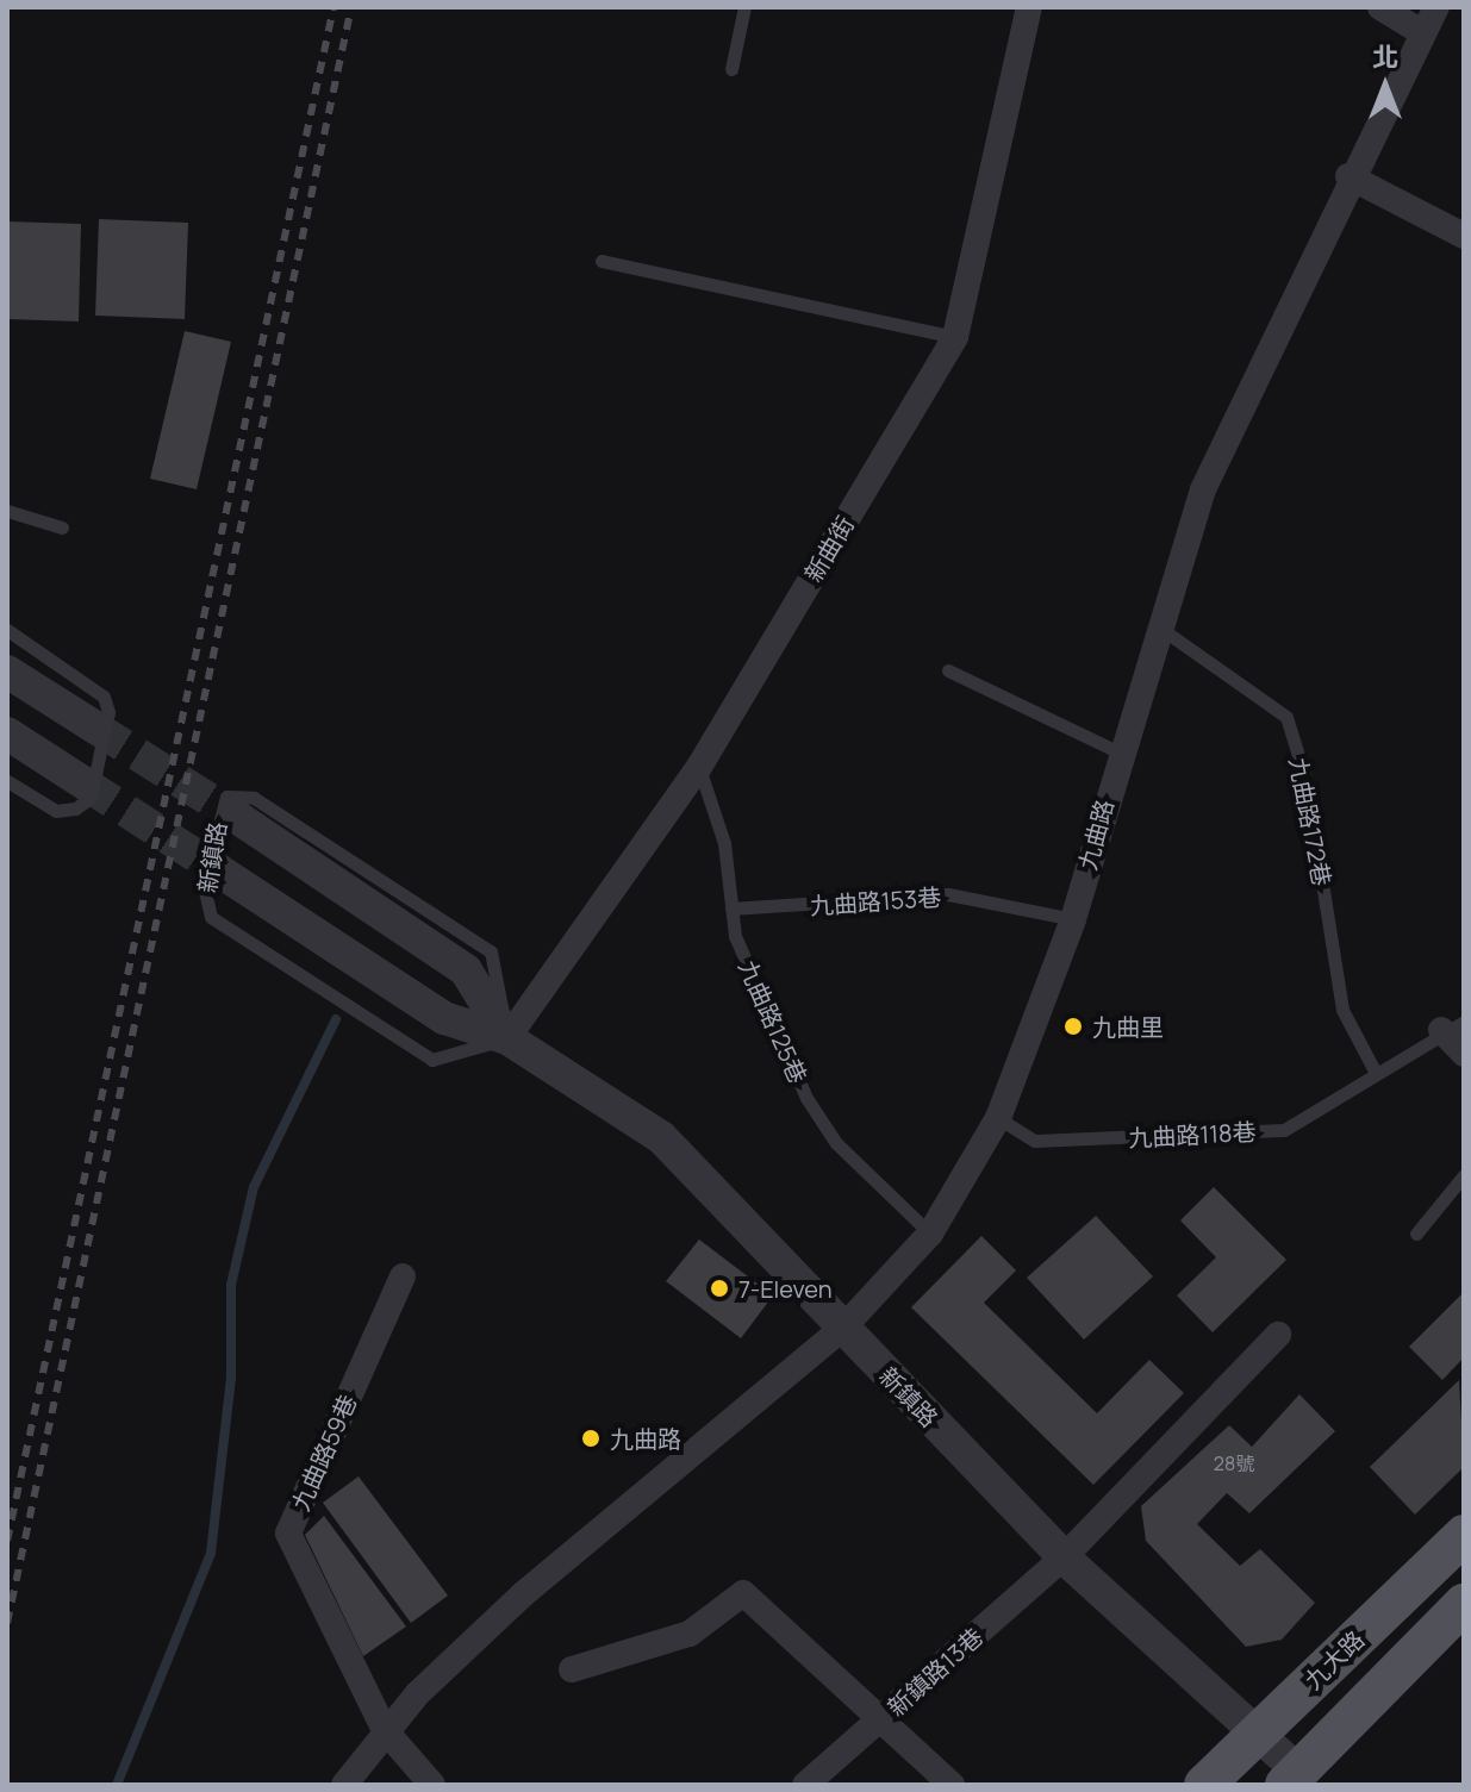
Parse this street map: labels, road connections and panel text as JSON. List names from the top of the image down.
{
  "streets": {
    "main road": ["九大路"],
    "street": [
      "新曲街",
      "九曲路",
      "新鎮路",
      "九曲路59巷",
      "新鎮路13巷"
    ],
    "lane": [
      "九曲路172巷",
      "九曲路153巷",
      "九曲路125巷",
      "九曲路118巷"
    ]
  },
  "crossings": [
    ["新曲街", "新鎮路"],
    ["新曲街", "九曲路125巷"],
    ["九曲路172巷", "九曲路"],
    ["九曲路172巷", "九曲路118巷"],
    ["九曲路", "新鎮路"],
    ["九曲路", "九曲路153巷"],
    ["九曲路", "九曲路125巷"],
    ["九曲路", "九曲路118巷"],
    ["九曲路", "九曲路59巷"],
    ["新鎮路", "九大路"],
    ["新鎮路", "新鎮路13巷"],
    ["九曲路153巷", "九曲路125巷"]
  ],
  "places": ["九曲里", "7-Eleven", "九曲路"],
  "house_numbers": ["28號"],
  "north": "top"
}
